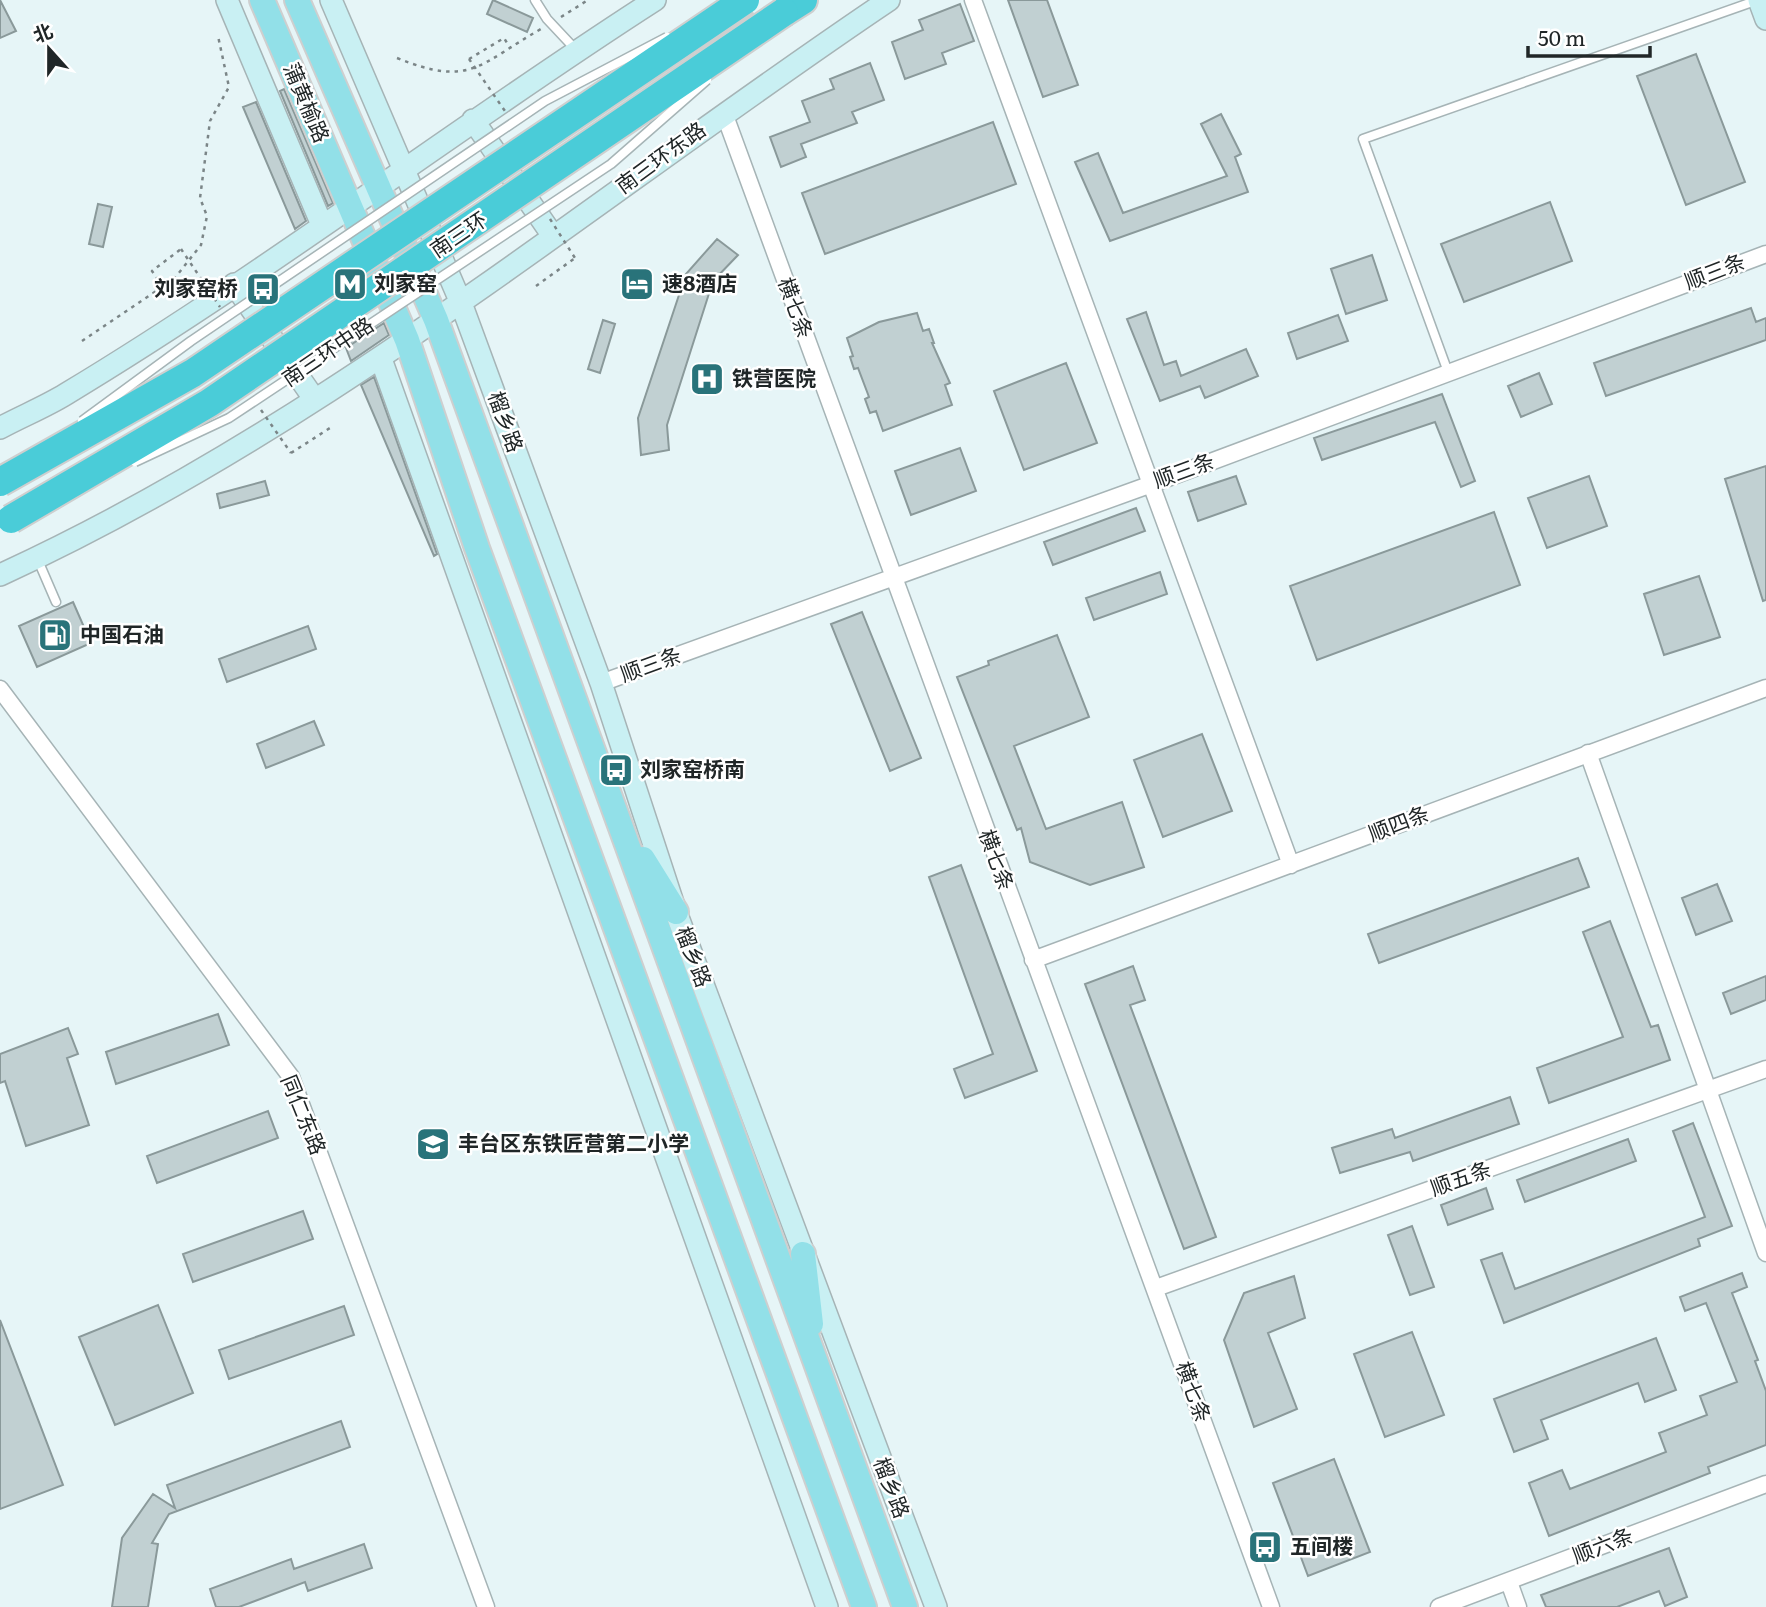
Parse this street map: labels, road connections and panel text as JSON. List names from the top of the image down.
{
  "streets": {
    "highway": ["南三环"],
    "main road": ["蒲黄榆路", "榴乡路"],
    "street": [
      "南三环东路",
      "顺三条",
      "横七条",
      "南三环中路",
      "顺四条",
      "同仁东路",
      "顺五条",
      "顺六条"
    ]
  },
  "crossings": [
    ["蒲黄榆路", "南三环东路"],
    ["蒲黄榆路", "南三环中路"],
    ["蒲黄榆路", "榴乡路"],
    ["南三环东路", "横七条"],
    ["南三环东路", "南三环中路"],
    ["南三环东路", "榴乡路"],
    ["顺三条", "横七条"],
    ["顺三条", "榴乡路"],
    ["横七条", "顺四条"],
    ["横七条", "顺五条"],
    ["南三环中路", "榴乡路"]
  ],
  "places": {
    "metro station": ["刘家窑"],
    "hotel": ["速8酒店"],
    "bus stop": ["刘家窑桥", "刘家窑桥南", "五间楼"],
    "hospital": ["铁营医院"],
    "fuel station": ["中国石油"],
    "school or university": ["丰台区东铁匠营第二小学"]
  },
  "scale_bar": "50 m",
  "north": "top"
}
